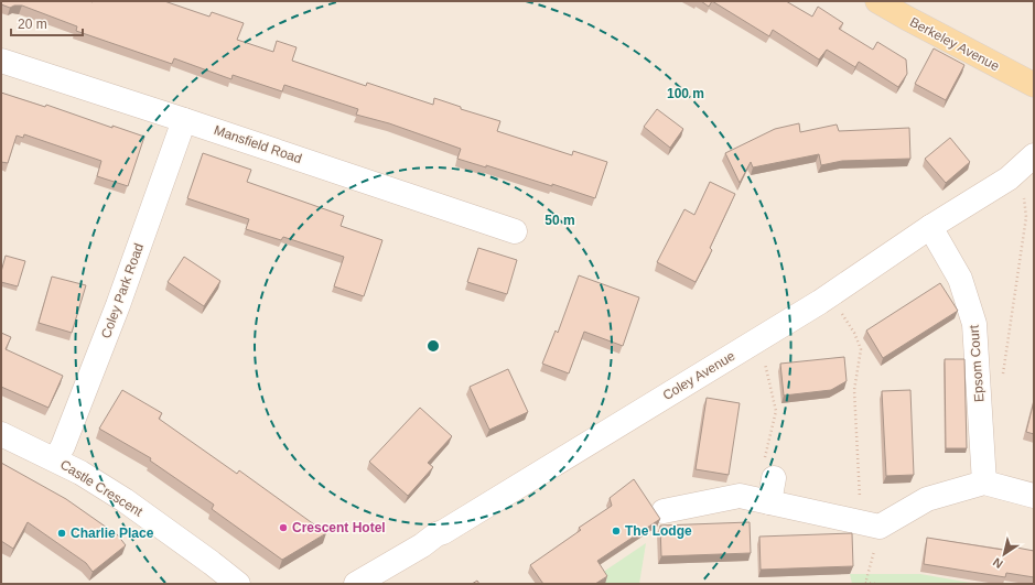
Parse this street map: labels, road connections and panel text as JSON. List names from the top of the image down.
{
  "streets": {
    "main road": ["Berkeley Avenue"],
    "street": [
      "Mansfield Road",
      "Coley Park Road",
      "Epsom Court",
      "Coley Avenue",
      "Castle Crescent"
    ]
  },
  "crossings": [
    ["Mansfield Road", "Coley Park Road"],
    ["Coley Park Road", "Castle Crescent"],
    ["Epsom Court", "Coley Avenue"]
  ],
  "places": ["Crescent Hotel", "The Lodge", "Charlie Place"],
  "scale_bar": "20 m",
  "north": "bottom left",
  "rings": ["100 m", "50 m"]
}
